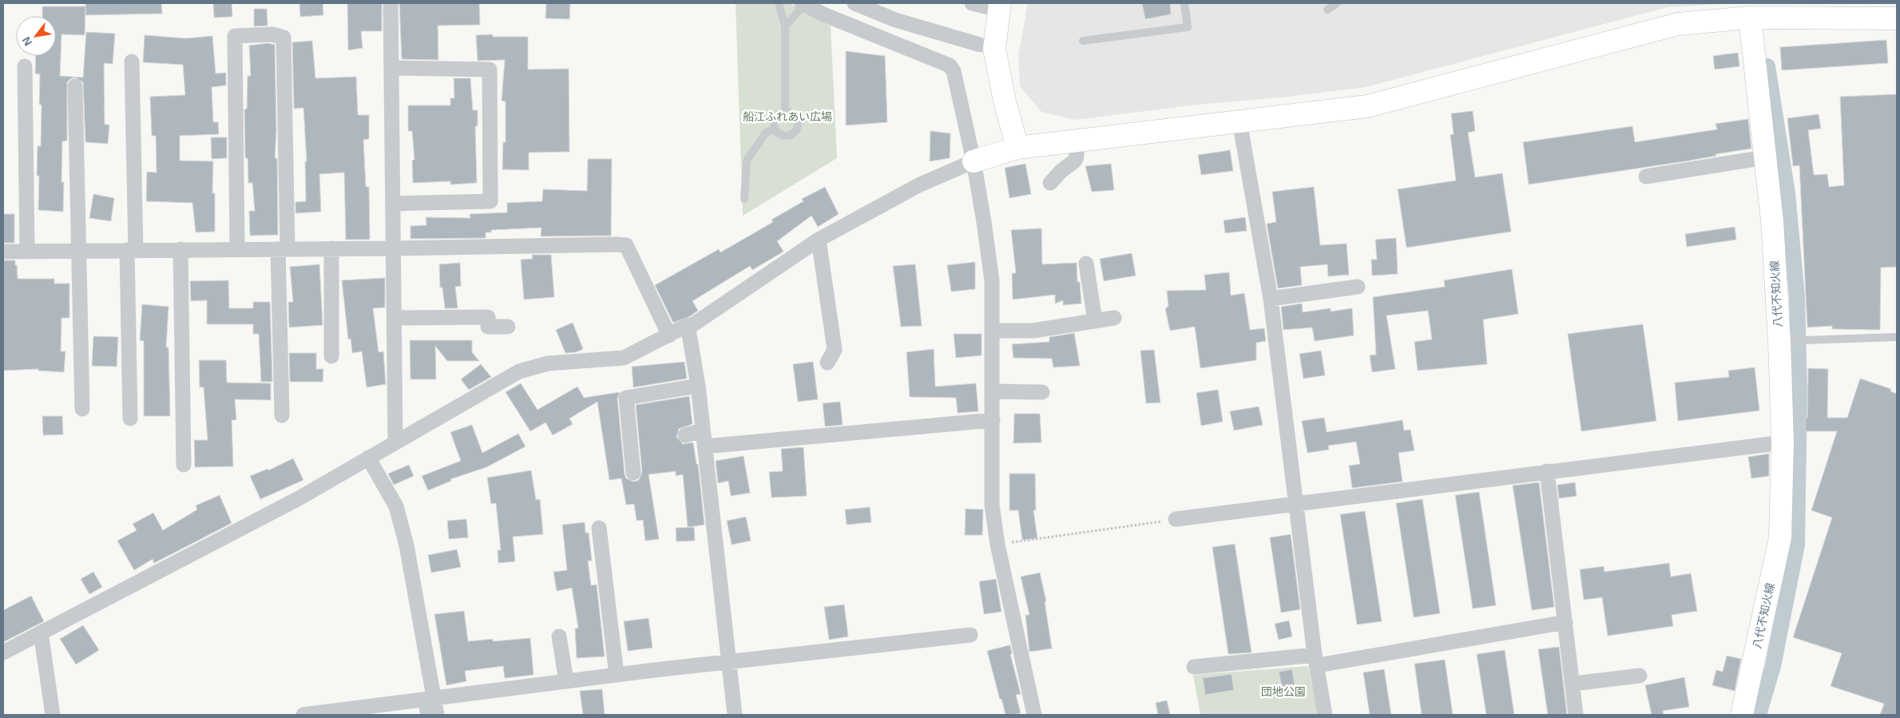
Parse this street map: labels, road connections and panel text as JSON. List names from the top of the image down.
{
  "streets": {
    "street": ["八代不知火線"]
  },
  "parks": ["船江ふれあい広場", "団地公園"],
  "north": "bottom left"
}
